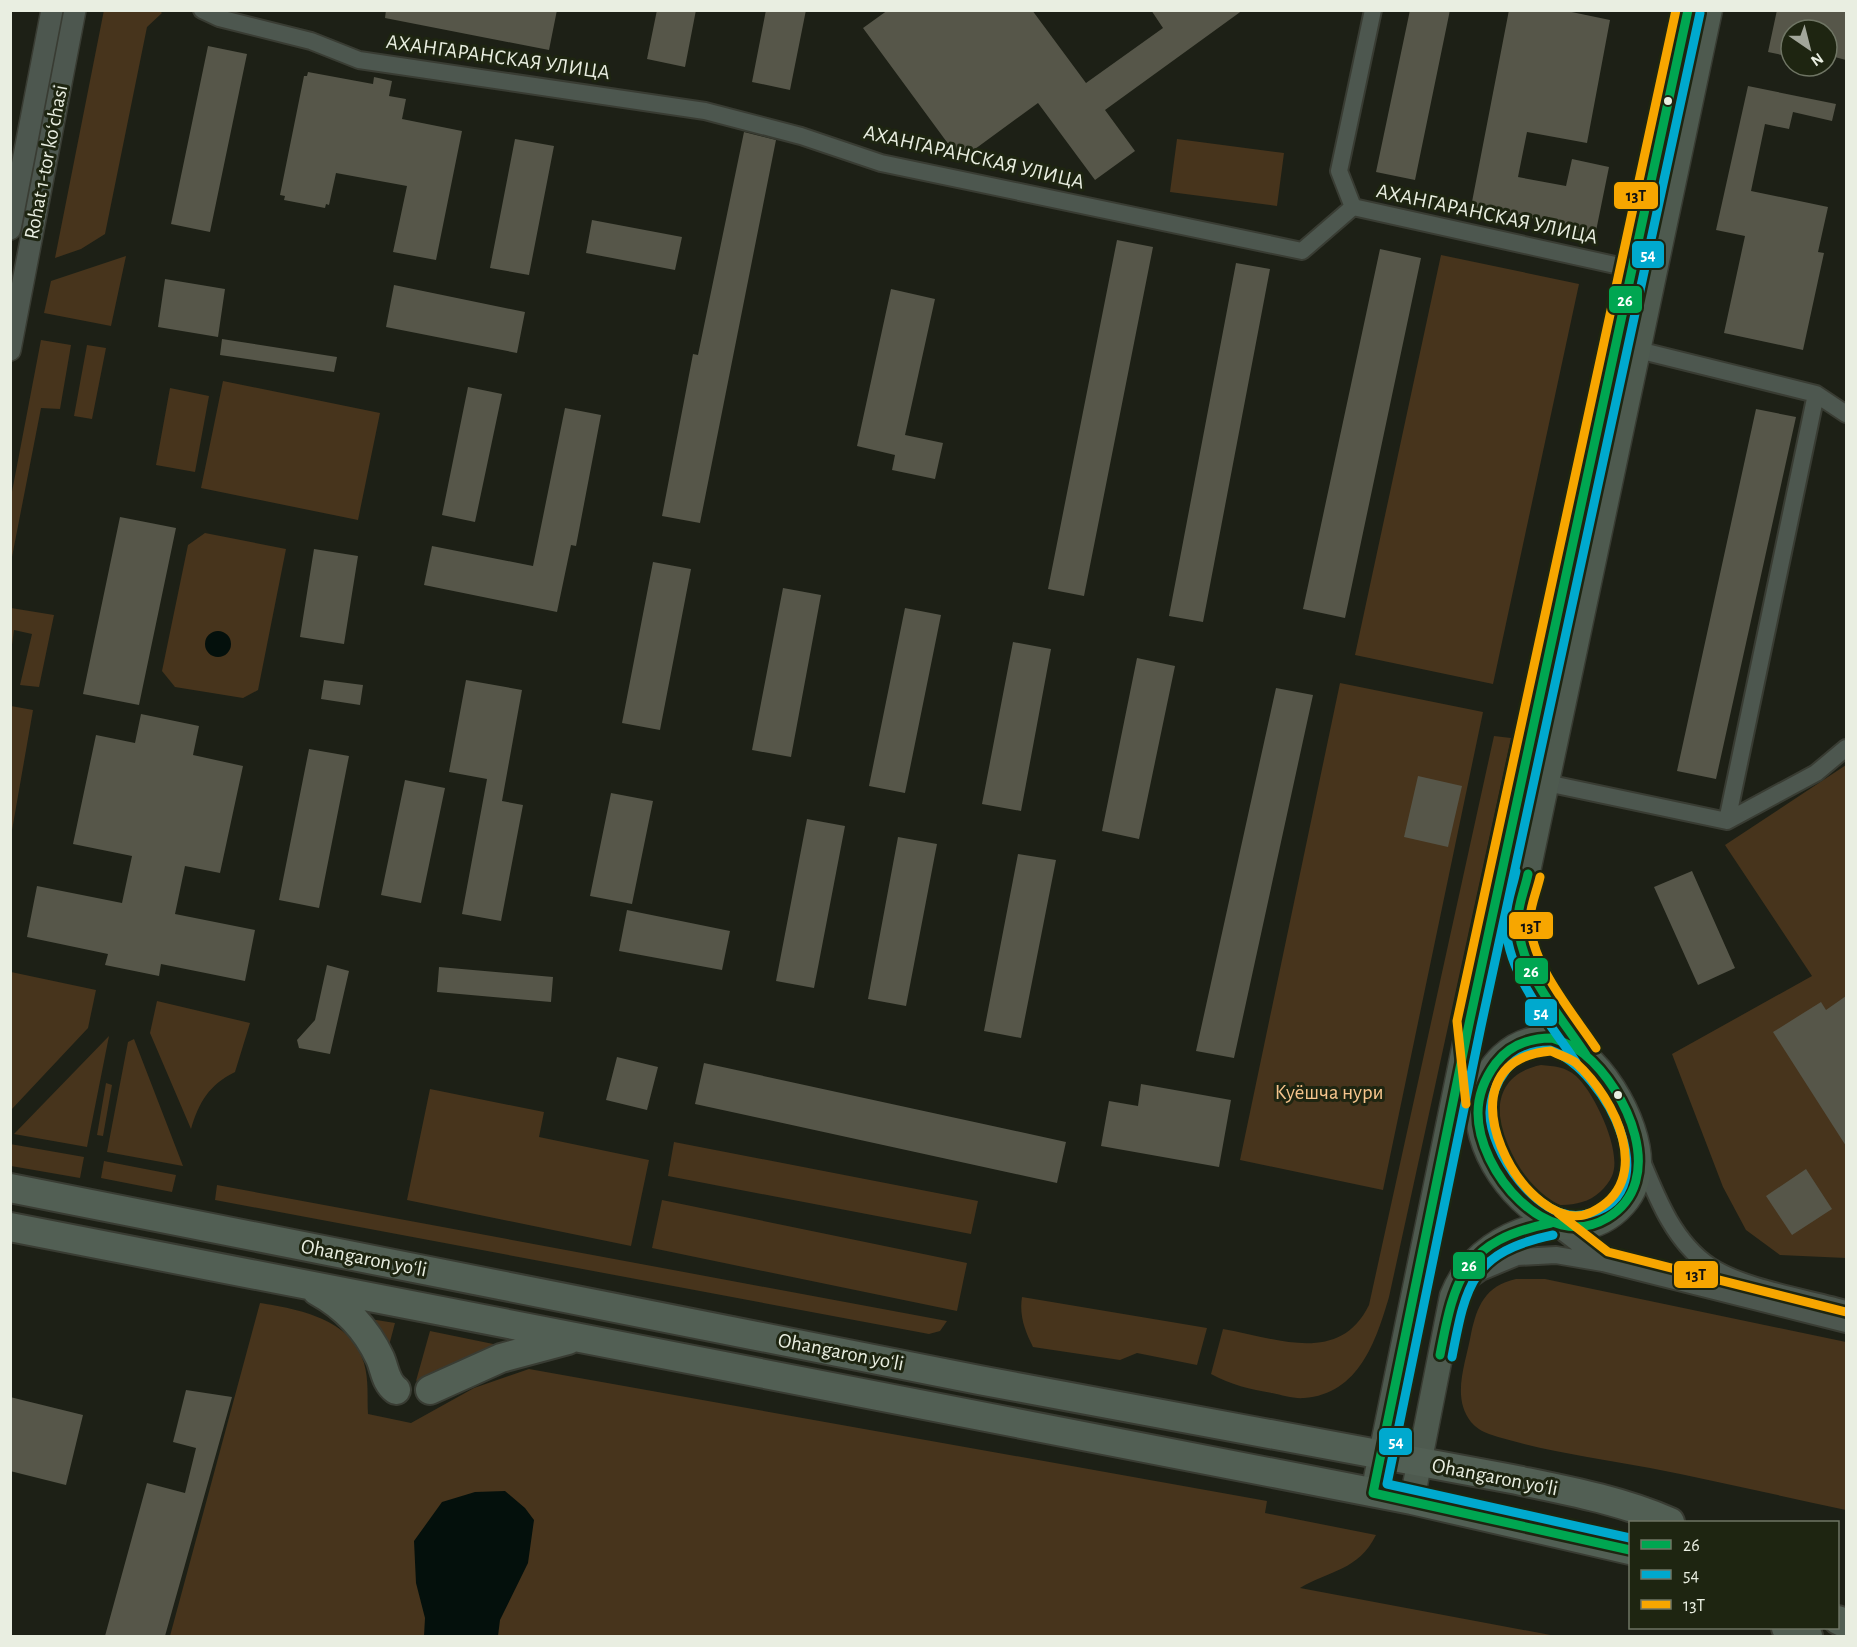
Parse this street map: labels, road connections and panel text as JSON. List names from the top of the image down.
{
  "streets": {
    "highway": ["Ohangaron yoʻli"],
    "street": ["АХАНГАРАНСКАЯ УЛИЦА", "Rohat 1-tor koʻchasi"]
  },
  "parks": ["Куёшча нури"],
  "lines": ["transit line 26", "transit line 13Т", "transit line 54"],
  "legend": ["26", "54", "13Т"],
  "north": "bottom right"
}
